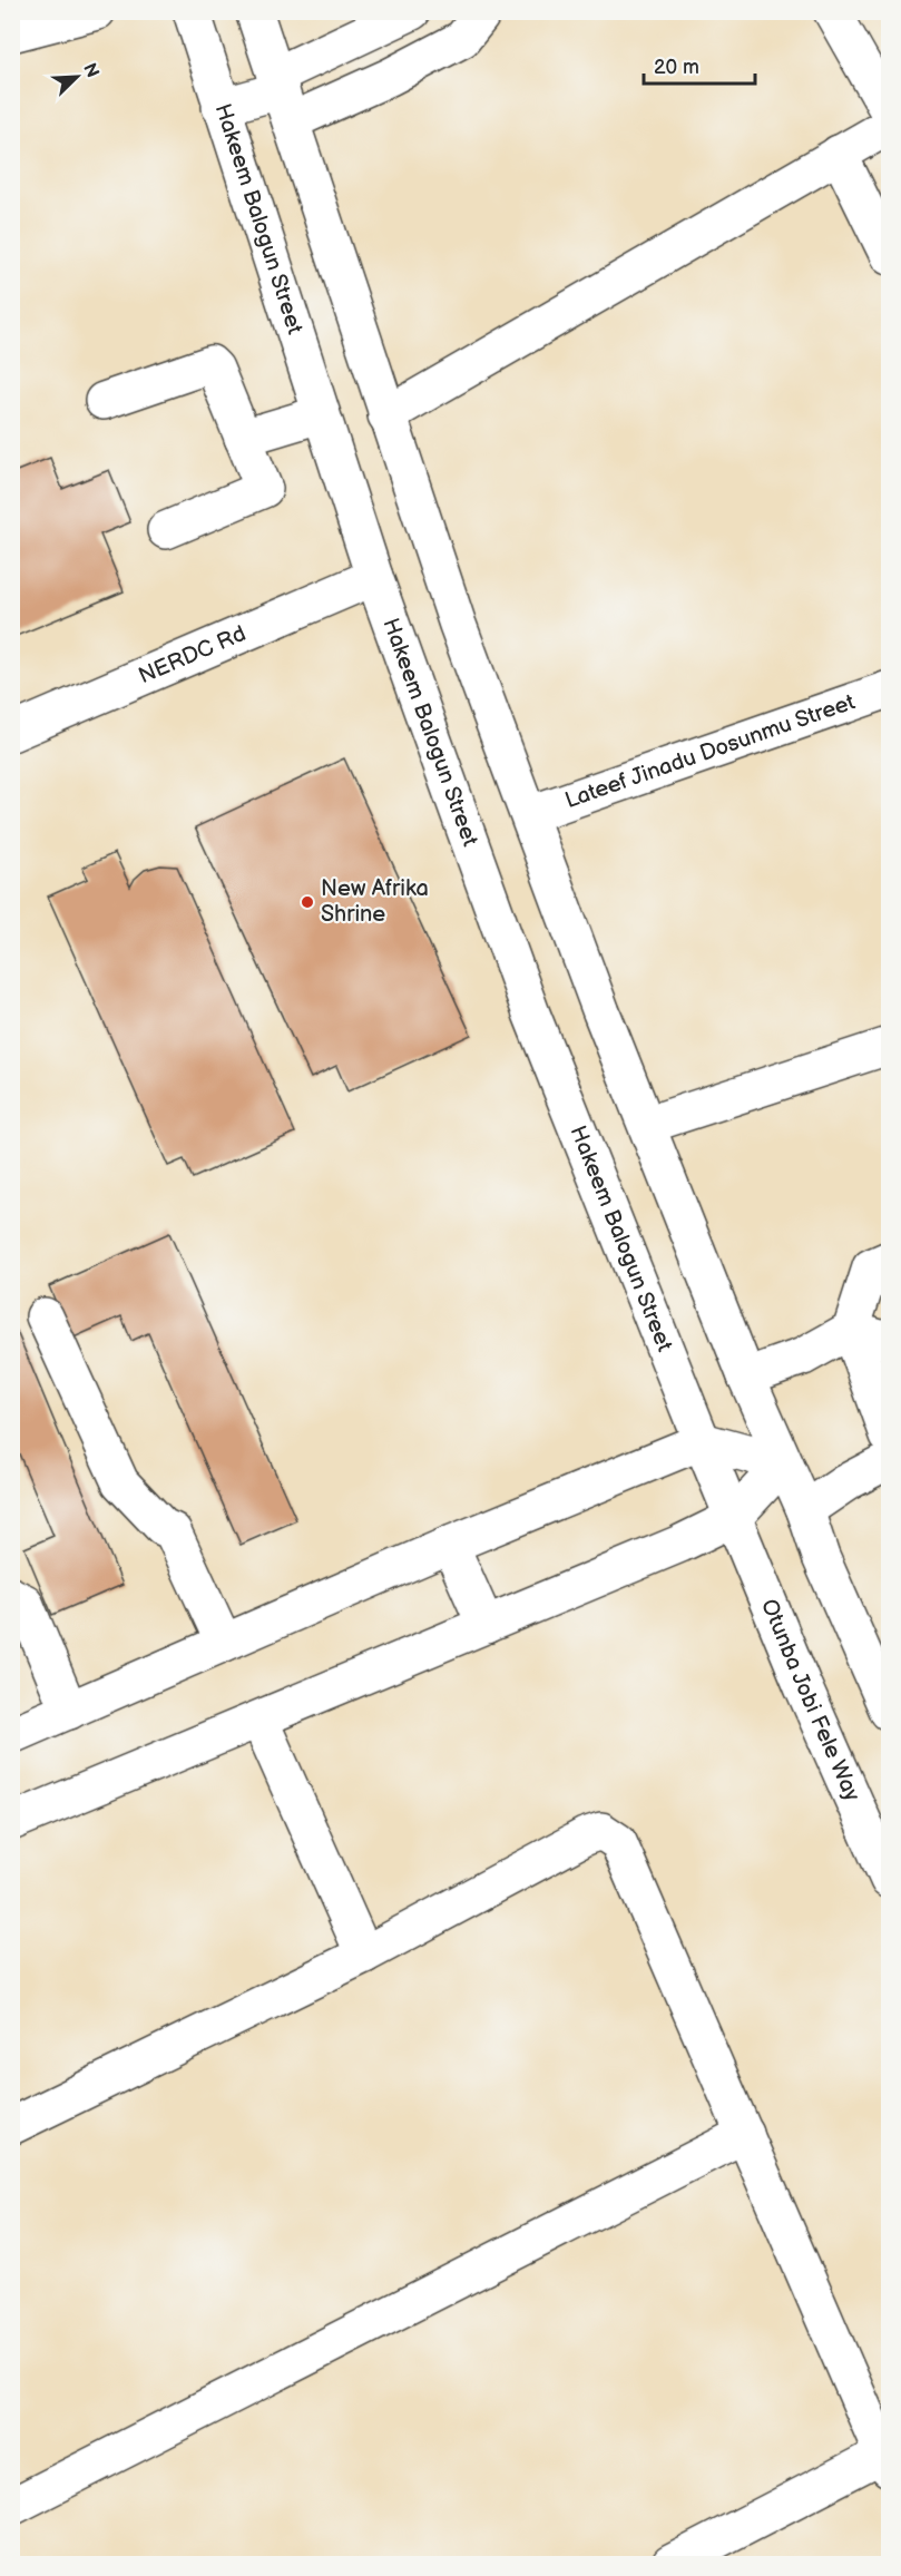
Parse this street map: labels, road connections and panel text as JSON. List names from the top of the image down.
{
  "streets": {
    "street": [
      "Hakeem Balogun Street",
      "NERDC Rd",
      "Lateef Jinadu Dosunmu Street",
      "Otunba Jobi Fele Way"
    ]
  },
  "crossings": [
    ["Hakeem Balogun Street", "NERDC Rd"],
    ["Hakeem Balogun Street", "Otunba Jobi Fele Way"]
  ],
  "places": ["New Afrika Shrine"],
  "scale_bar": "20 m",
  "north": "top right"
}
